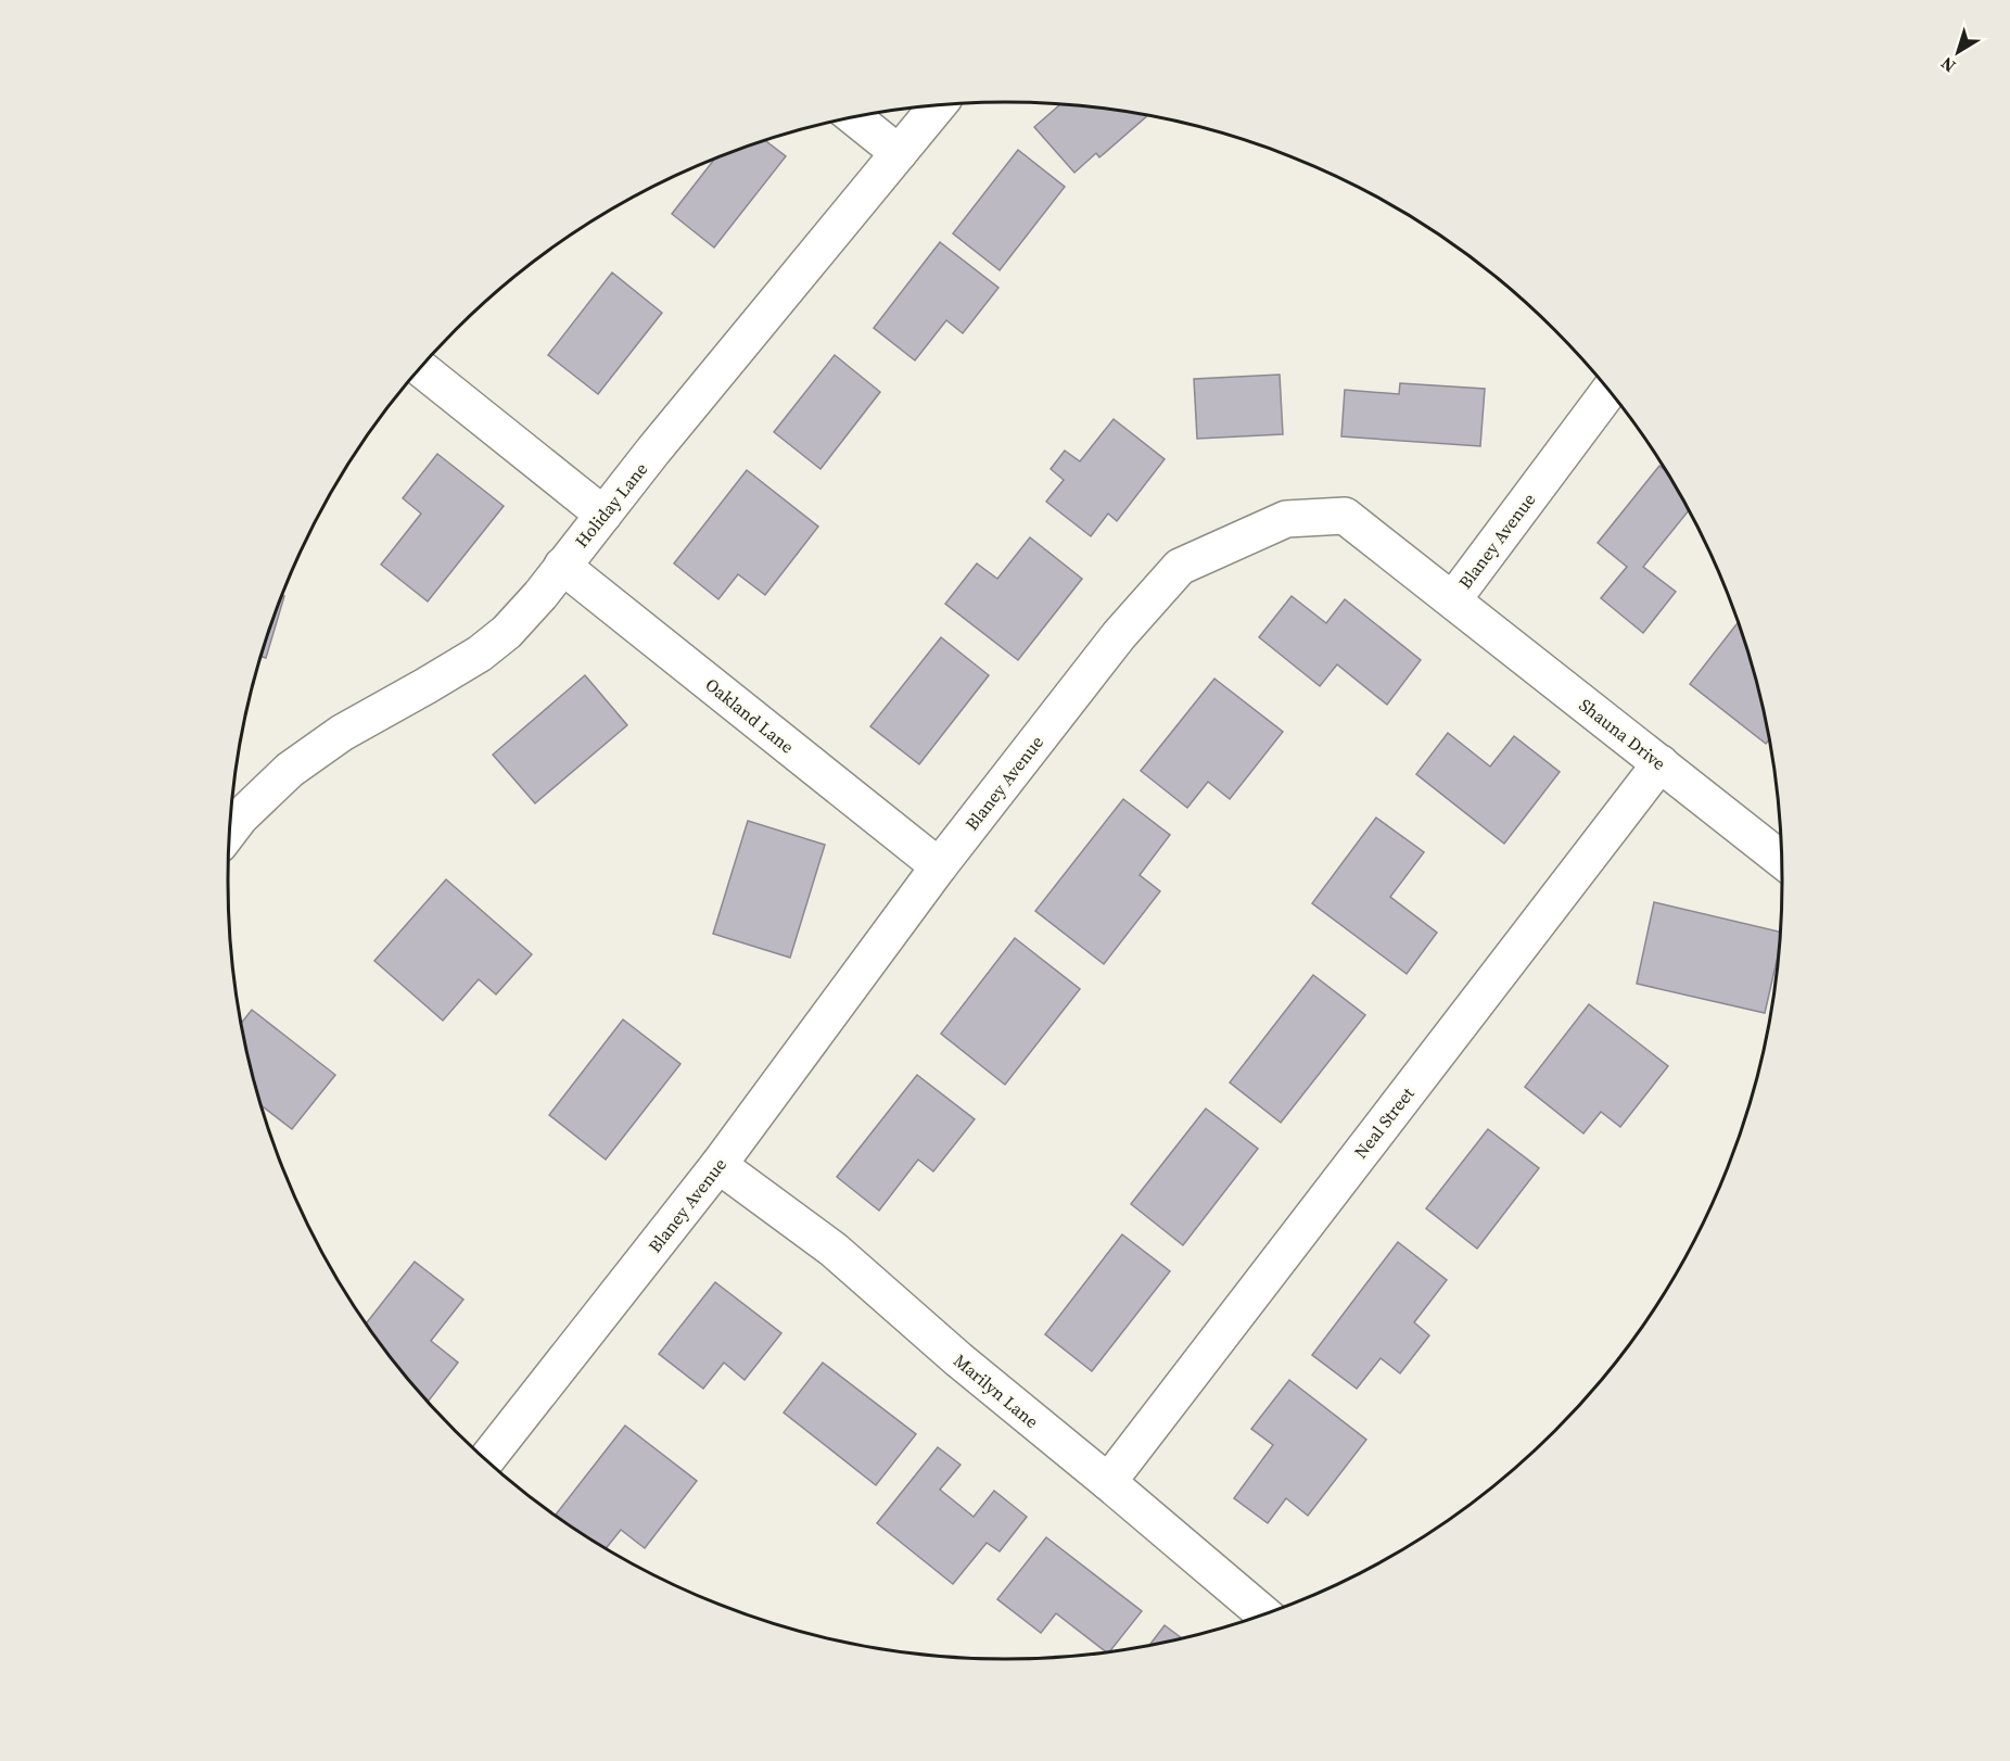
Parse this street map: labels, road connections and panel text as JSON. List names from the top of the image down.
{
  "streets": {
    "street": [
      "Holiday Lane",
      "Blaney Avenue",
      "Oakland Lane",
      "Shauna Drive",
      "Neal Street",
      "Marilyn Lane"
    ]
  },
  "crossings": [
    ["Holiday Lane", "Oakland Lane"],
    ["Blaney Avenue", "Oakland Lane"],
    ["Blaney Avenue", "Shauna Drive"],
    ["Blaney Avenue", "Marilyn Lane"],
    ["Shauna Drive", "Neal Street"],
    ["Neal Street", "Marilyn Lane"]
  ],
  "north": "bottom left"
}
